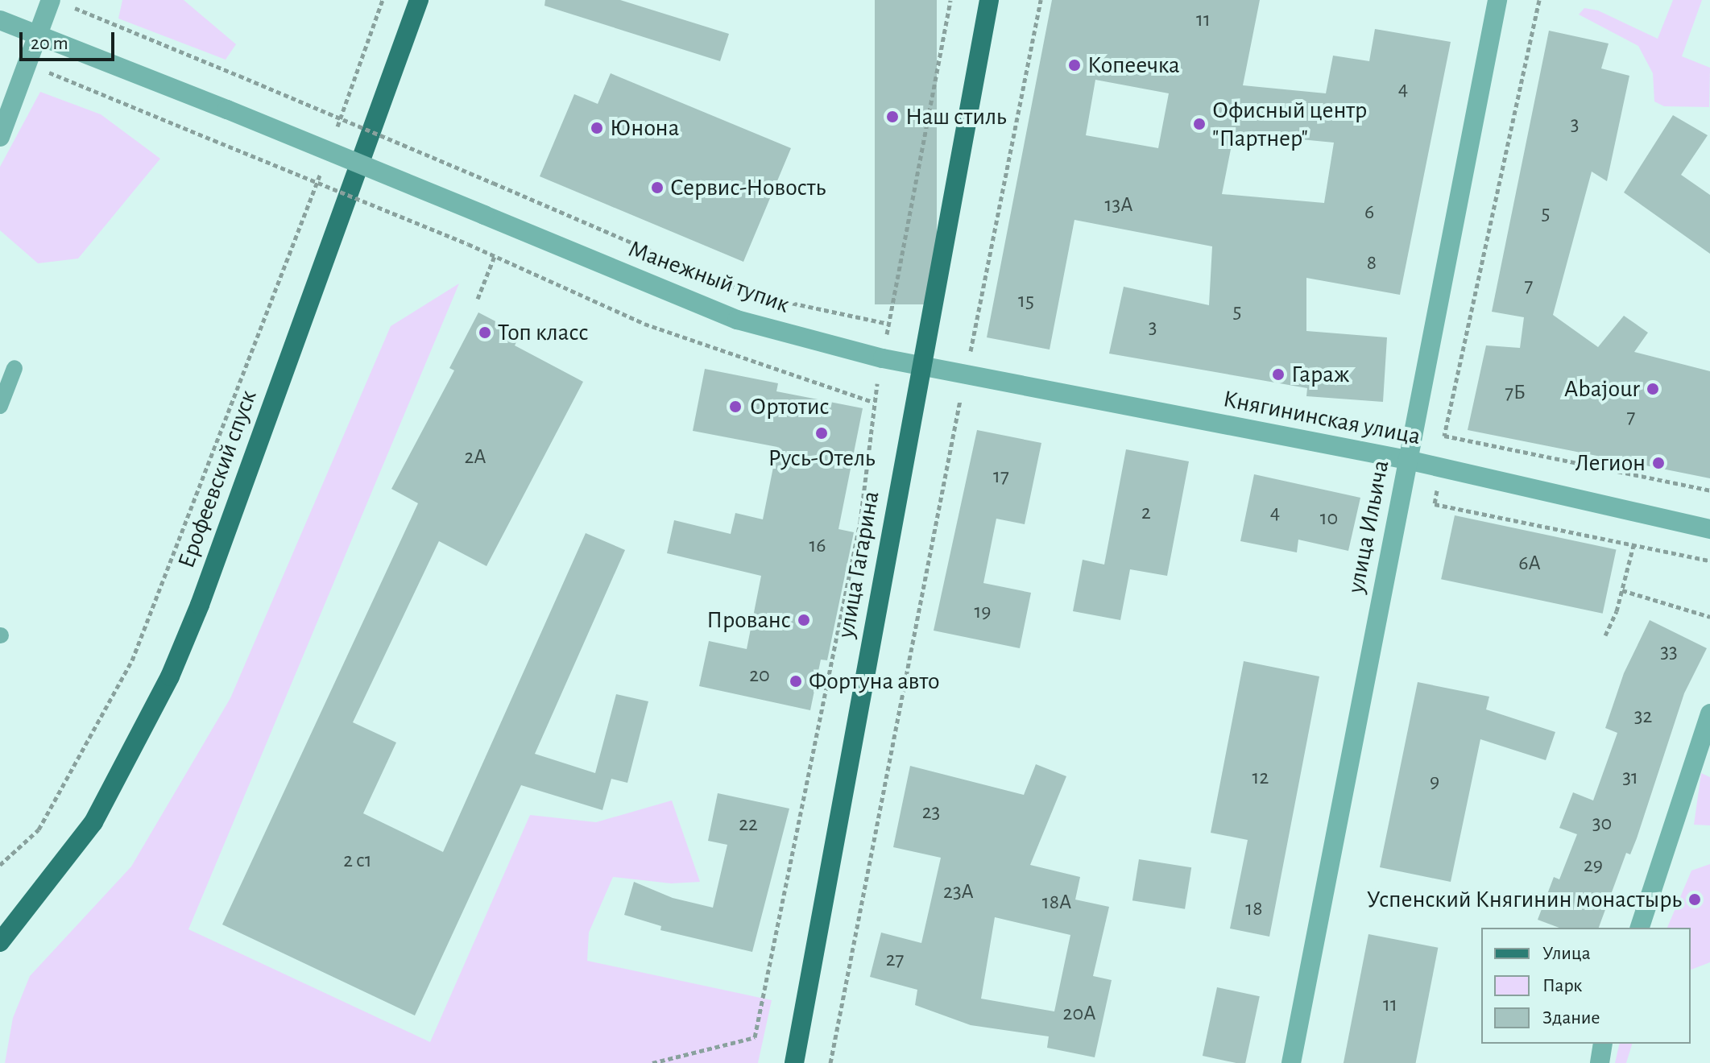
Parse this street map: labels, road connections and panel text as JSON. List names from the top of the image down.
{
  "streets": {
    "main road": ["Ерофеевский спуск", "улица Гагарина"],
    "street": ["Манежный тупик", "Княгининская улица", "улица Ильича"]
  },
  "crossings": [
    ["Манежный тупик", "Княгининская улица"],
    ["Манежный тупик", "улица Гагарина"],
    ["Княгининская улица", "улица Ильича"],
    ["Княгининская улица", "улица Гагарина"]
  ],
  "places": [
    "Копеечка",
    "Наш стиль",
    "Офисный центр \"Партнер\"",
    "Юнона",
    "Сервис-Новость",
    "Топ класс",
    "Гараж",
    "Abajour",
    "Ортотис",
    "Русь-Отель",
    "Легион",
    "Прованс",
    "Фортуна авто",
    "Успенский Княгинин монастырь"
  ],
  "house_numbers": [
    "11",
    "4",
    "3",
    "13А",
    "6",
    "5",
    "8",
    "7",
    "15",
    "5",
    "3",
    "7Б",
    "7",
    "2А",
    "17",
    "2",
    "4",
    "10",
    "16",
    "6А",
    "19",
    "33",
    "20",
    "32",
    "12",
    "31",
    "9",
    "23",
    "30",
    "22",
    "2 с1",
    "29",
    "23А",
    "18А",
    "18",
    "27",
    "11",
    "20А"
  ],
  "legend": ["Улица", "Парк", "Здание"],
  "scale_bar": "20 m"
}
